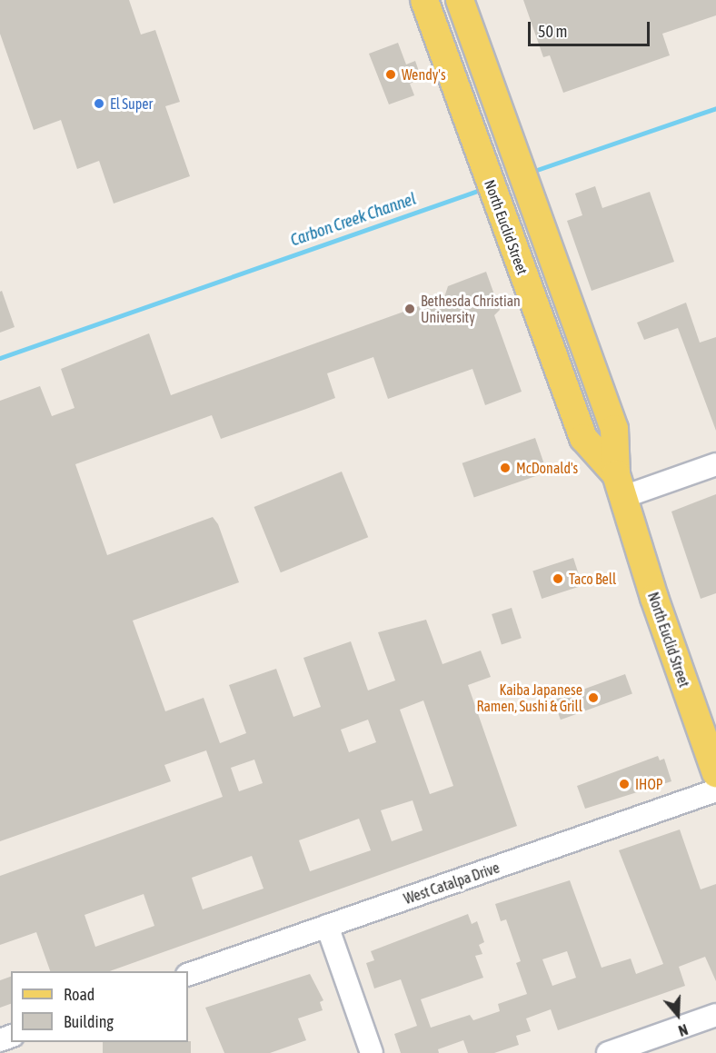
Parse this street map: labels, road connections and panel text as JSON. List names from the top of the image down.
{
  "streets": {
    "main road": ["North Euclid Street"],
    "street": ["West Catalpa Drive"]
  },
  "water": ["Carbon Creek Channel"],
  "places": [
    "Wendy's",
    "El Super",
    "Bethesda Christian University",
    "McDonald's",
    "Taco Bell",
    "Kaiba Japanese Ramen, Sushi & Grill",
    "IHOP"
  ],
  "legend": ["Road", "Building"],
  "scale_bar": "50 m",
  "north": "bottom"
}
